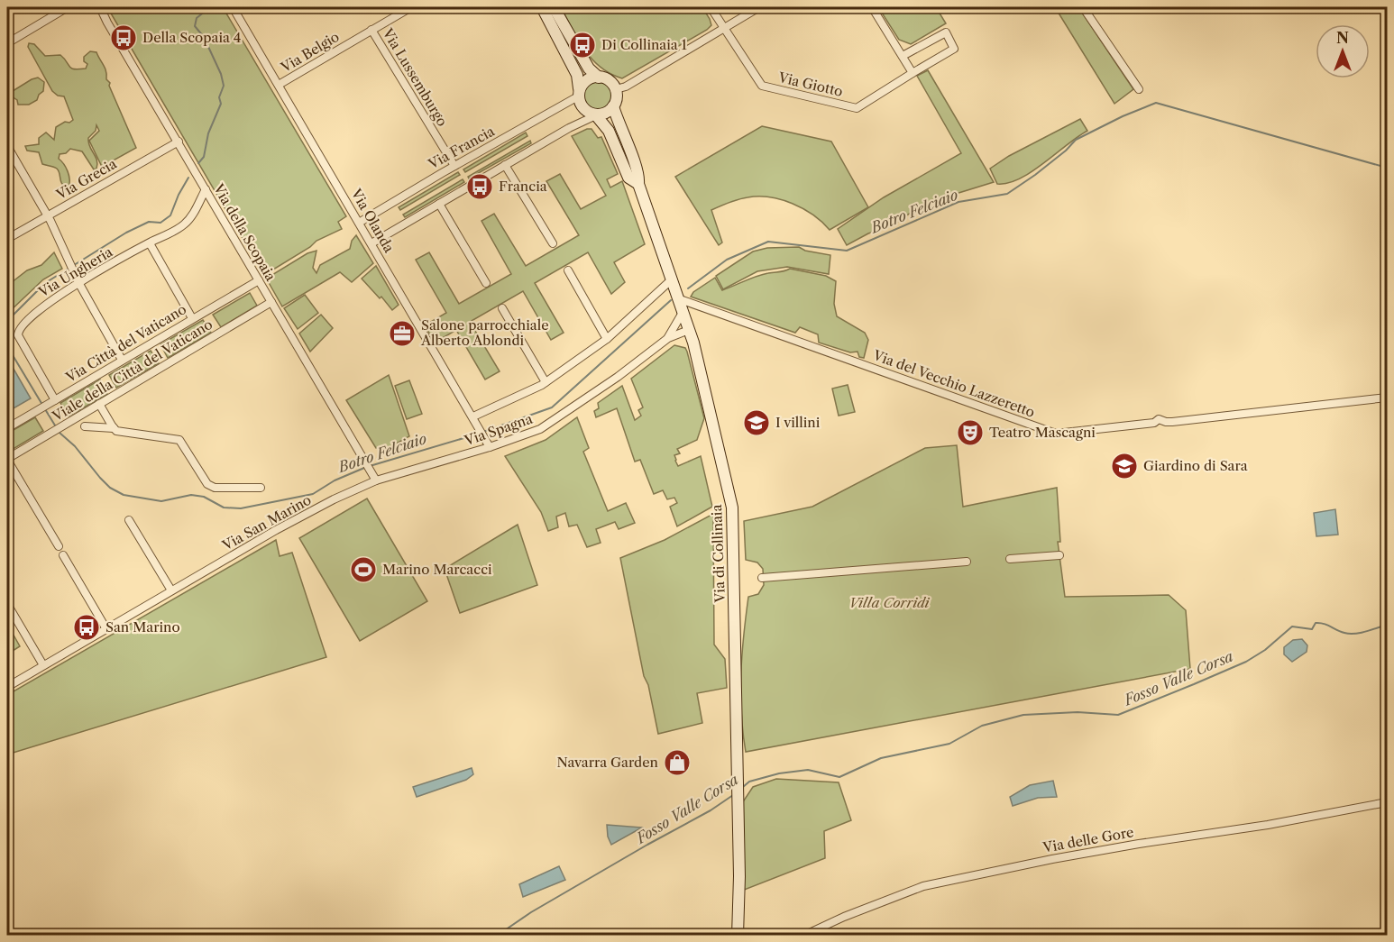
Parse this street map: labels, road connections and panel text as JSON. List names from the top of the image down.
{
  "streets": {
    "street": [
      "Via Belgio",
      "Via Lussemburgo",
      "Via Giotto",
      "Via Francia",
      "Via Grecia",
      "Via Olanda",
      "Via della Scopaia",
      "Via Ungheria",
      "Via Città del Vaticano",
      "Viale della Città del Vaticano",
      "Via del Vecchio Lazzeretto",
      "Via Spagna",
      "Via San Marino",
      "Via di Collinaia",
      "Via delle Gore"
    ]
  },
  "crossings": [
    ["Via Belgio", "Via Lussemburgo"],
    ["Via Belgio", "Via Olanda"],
    ["Via Lussemburgo", "Via Francia"],
    ["Via Francia", "Via Olanda"],
    ["Via Francia", "Via di Collinaia"],
    ["Via Grecia", "Via della Scopaia"],
    ["Via Olanda", "Via Spagna"],
    ["Via della Scopaia", "Via Ungheria"],
    ["Via della Scopaia", "Via Città del Vaticano"],
    ["Via della Scopaia", "Viale della Città del Vaticano"],
    ["Via della Scopaia", "Via Spagna"],
    ["Via della Scopaia", "Via San Marino"],
    ["Via Ungheria", "Via Città del Vaticano"],
    ["Via del Vecchio Lazzeretto", "Via Spagna"],
    ["Via del Vecchio Lazzeretto", "Via di Collinaia"],
    ["Via Spagna", "Via San Marino"],
    ["Via Spagna", "Via di Collinaia"]
  ],
  "water": ["Botro Felciaio", "Fosso Valle Corsa"],
  "parks": ["Villa Corridi"],
  "places": {
    "bus stop": [
      "Della Scopaia 4",
      "Di Collinaia 1",
      "Francia",
      "San Marino"
    ],
    "office": ["Salone parrocchiale Alberto Ablondi"],
    "school or university": ["I villini", "Giardino di Sara"],
    "theatre": ["Teatro Mascagni"],
    "sports": ["Marino Marcacci"],
    "shop": ["Navarra Garden"]
  },
  "north": "top"
}
